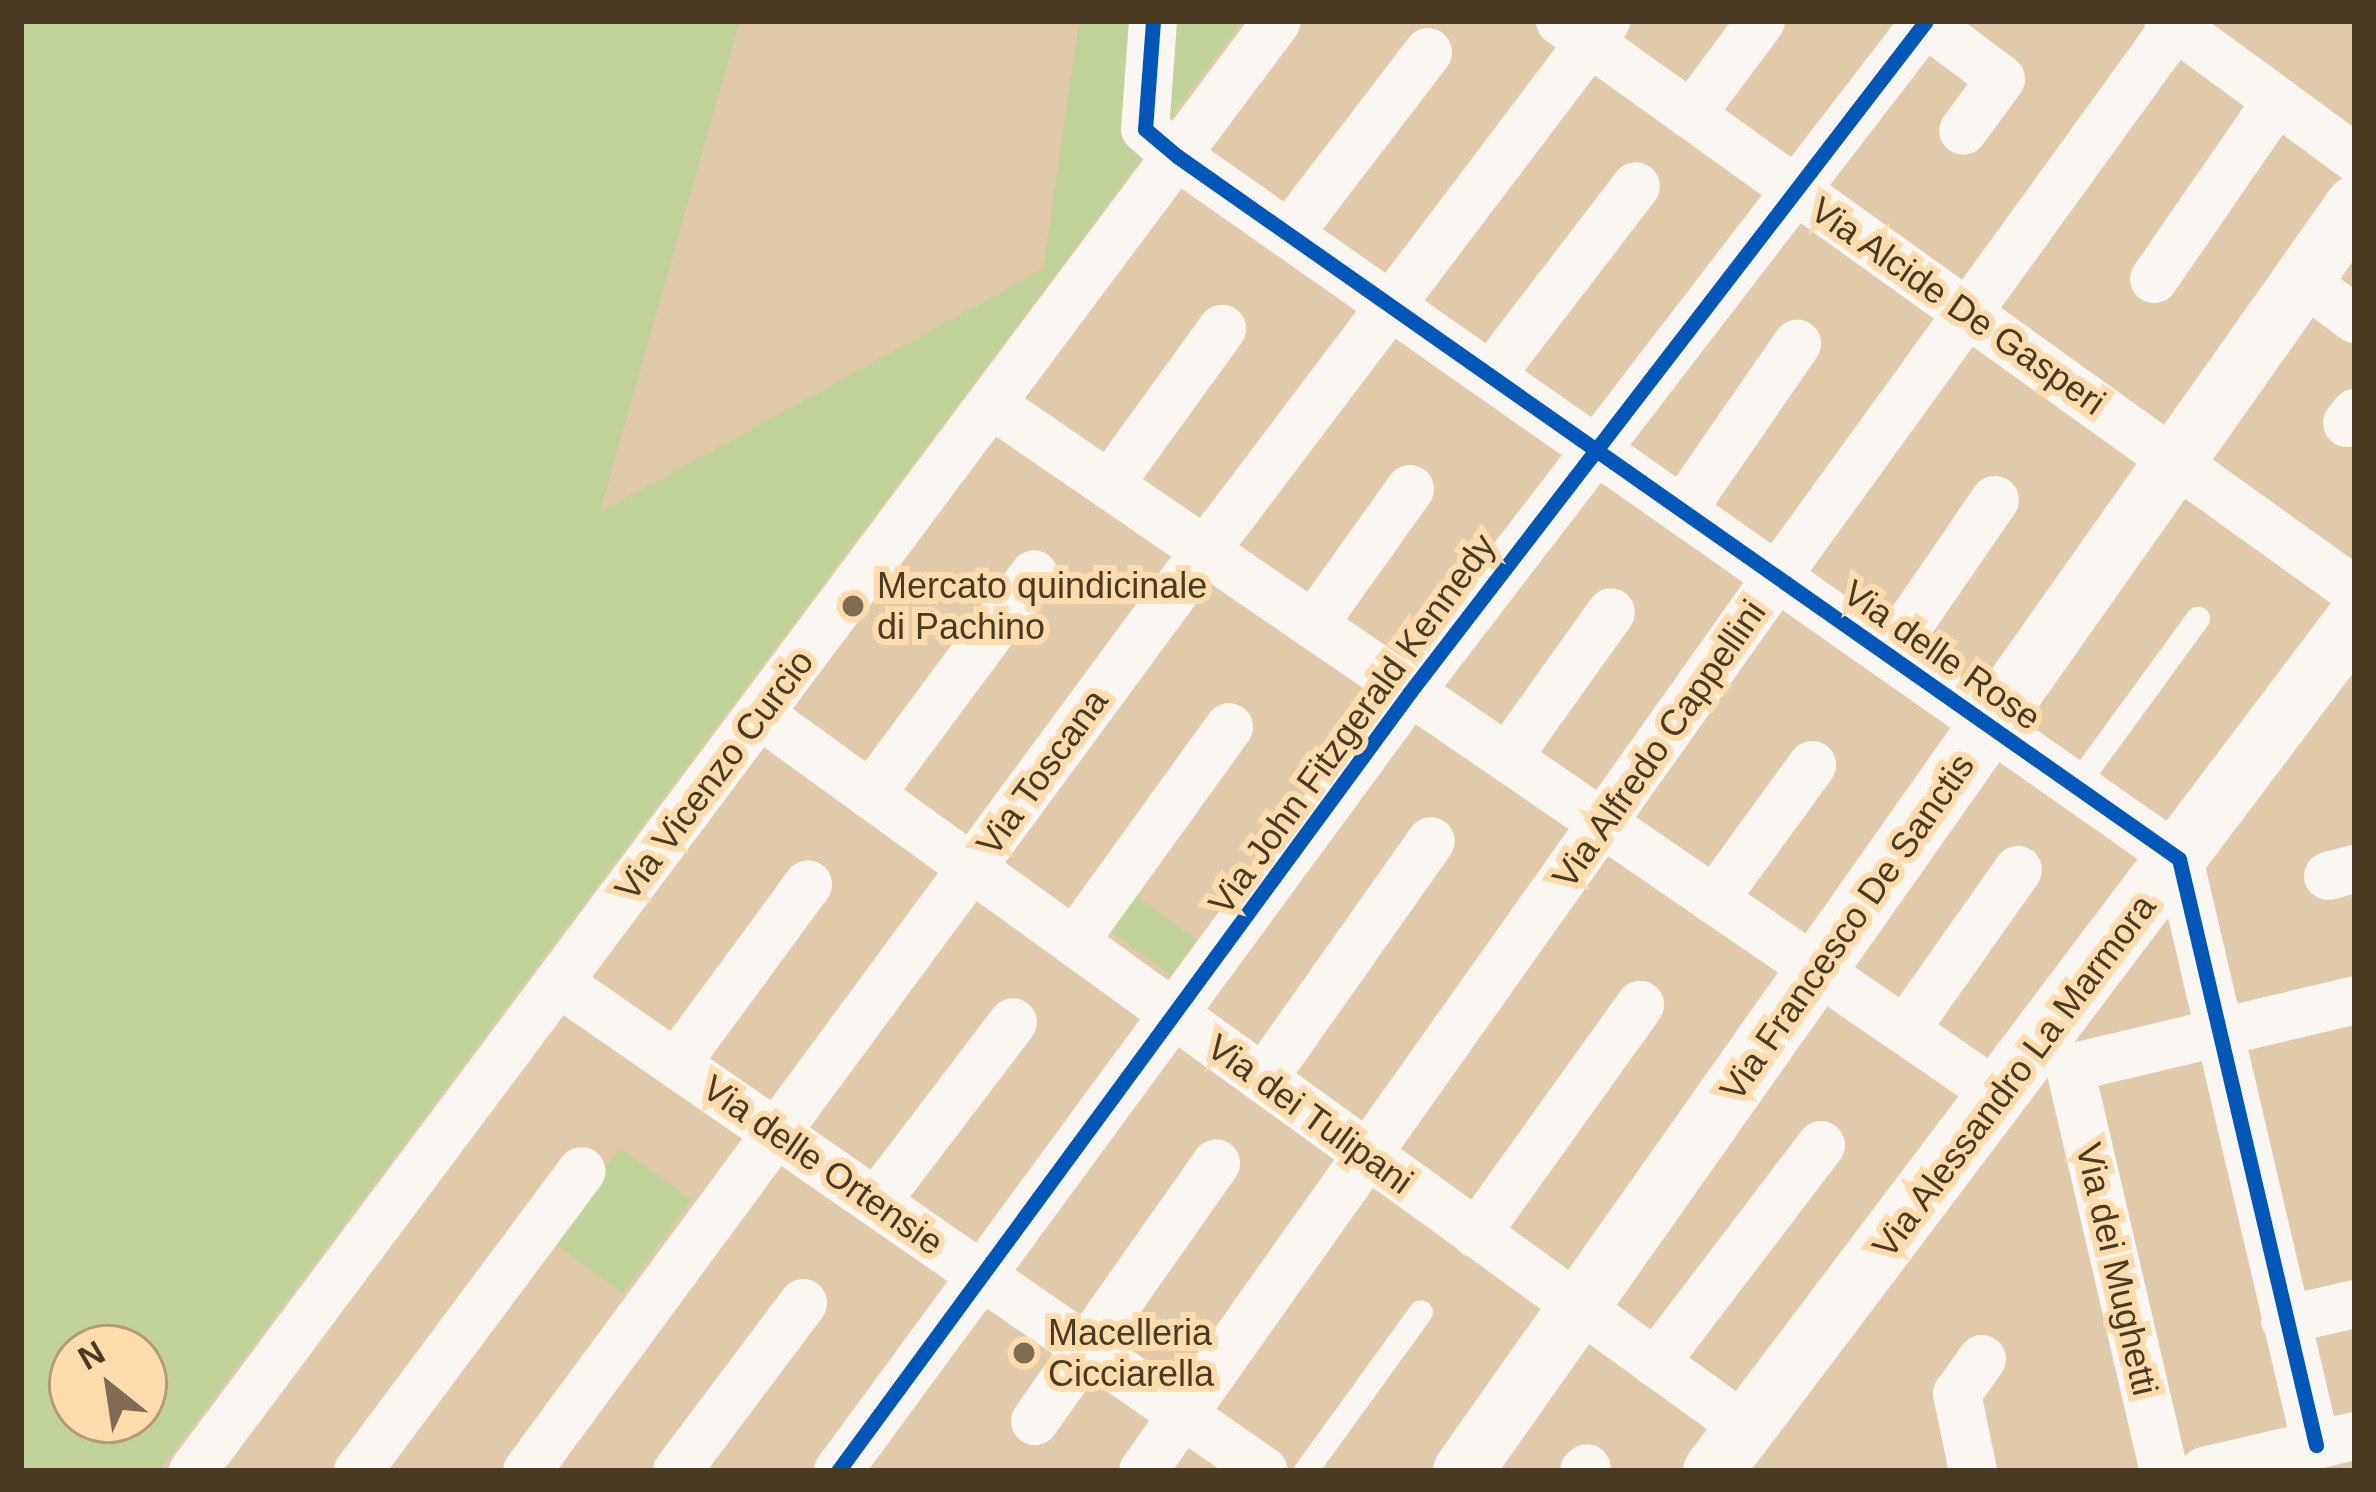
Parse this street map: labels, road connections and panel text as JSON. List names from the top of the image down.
{
  "streets": {
    "street": [
      "Via Alcide De Gasperi",
      "Via delle Rose",
      "Via John Fitzgerald Kennedy",
      "Via Alfredo Cappellini",
      "Via Toscana",
      "Via Vicenzo Curcio",
      "Via Francesco De Sanctis",
      "Via Alessandro La Marmora",
      "Via dei Tulipani",
      "Via delle Ortensie",
      "Via dei Mughetti"
    ]
  },
  "crossings": [
    ["Via Alcide De Gasperi", "Via John Fitzgerald Kennedy"],
    ["Via Alcide De Gasperi", "Via Alfredo Cappellini"],
    ["Via Alcide De Gasperi", "Via Toscana"],
    ["Via Alcide De Gasperi", "Via Francesco De Sanctis"],
    ["Via delle Rose", "Via John Fitzgerald Kennedy"],
    ["Via delle Rose", "Via Alfredo Cappellini"],
    ["Via delle Rose", "Via Toscana"],
    ["Via delle Rose", "Via Vicenzo Curcio"],
    ["Via delle Rose", "Via Francesco De Sanctis"],
    ["Via delle Rose", "Via Alessandro La Marmora"],
    ["Via John Fitzgerald Kennedy", "Via dei Tulipani"],
    ["Via John Fitzgerald Kennedy", "Via delle Ortensie"],
    ["Via Alfredo Cappellini", "Via dei Tulipani"],
    ["Via Alfredo Cappellini", "Via delle Ortensie"],
    ["Via Toscana", "Via dei Tulipani"],
    ["Via Toscana", "Via delle Ortensie"],
    ["Via Vicenzo Curcio", "Via dei Tulipani"],
    ["Via Vicenzo Curcio", "Via delle Ortensie"],
    ["Via Francesco De Sanctis", "Via dei Tulipani"],
    ["Via Alessandro La Marmora", "Via dei Tulipani"],
    ["Via Alessandro La Marmora", "Via dei Mughetti"]
  ],
  "places": ["Mercato quindicinale di Pachino", "Macelleria Cicciarella"],
  "north": "top left"
}
